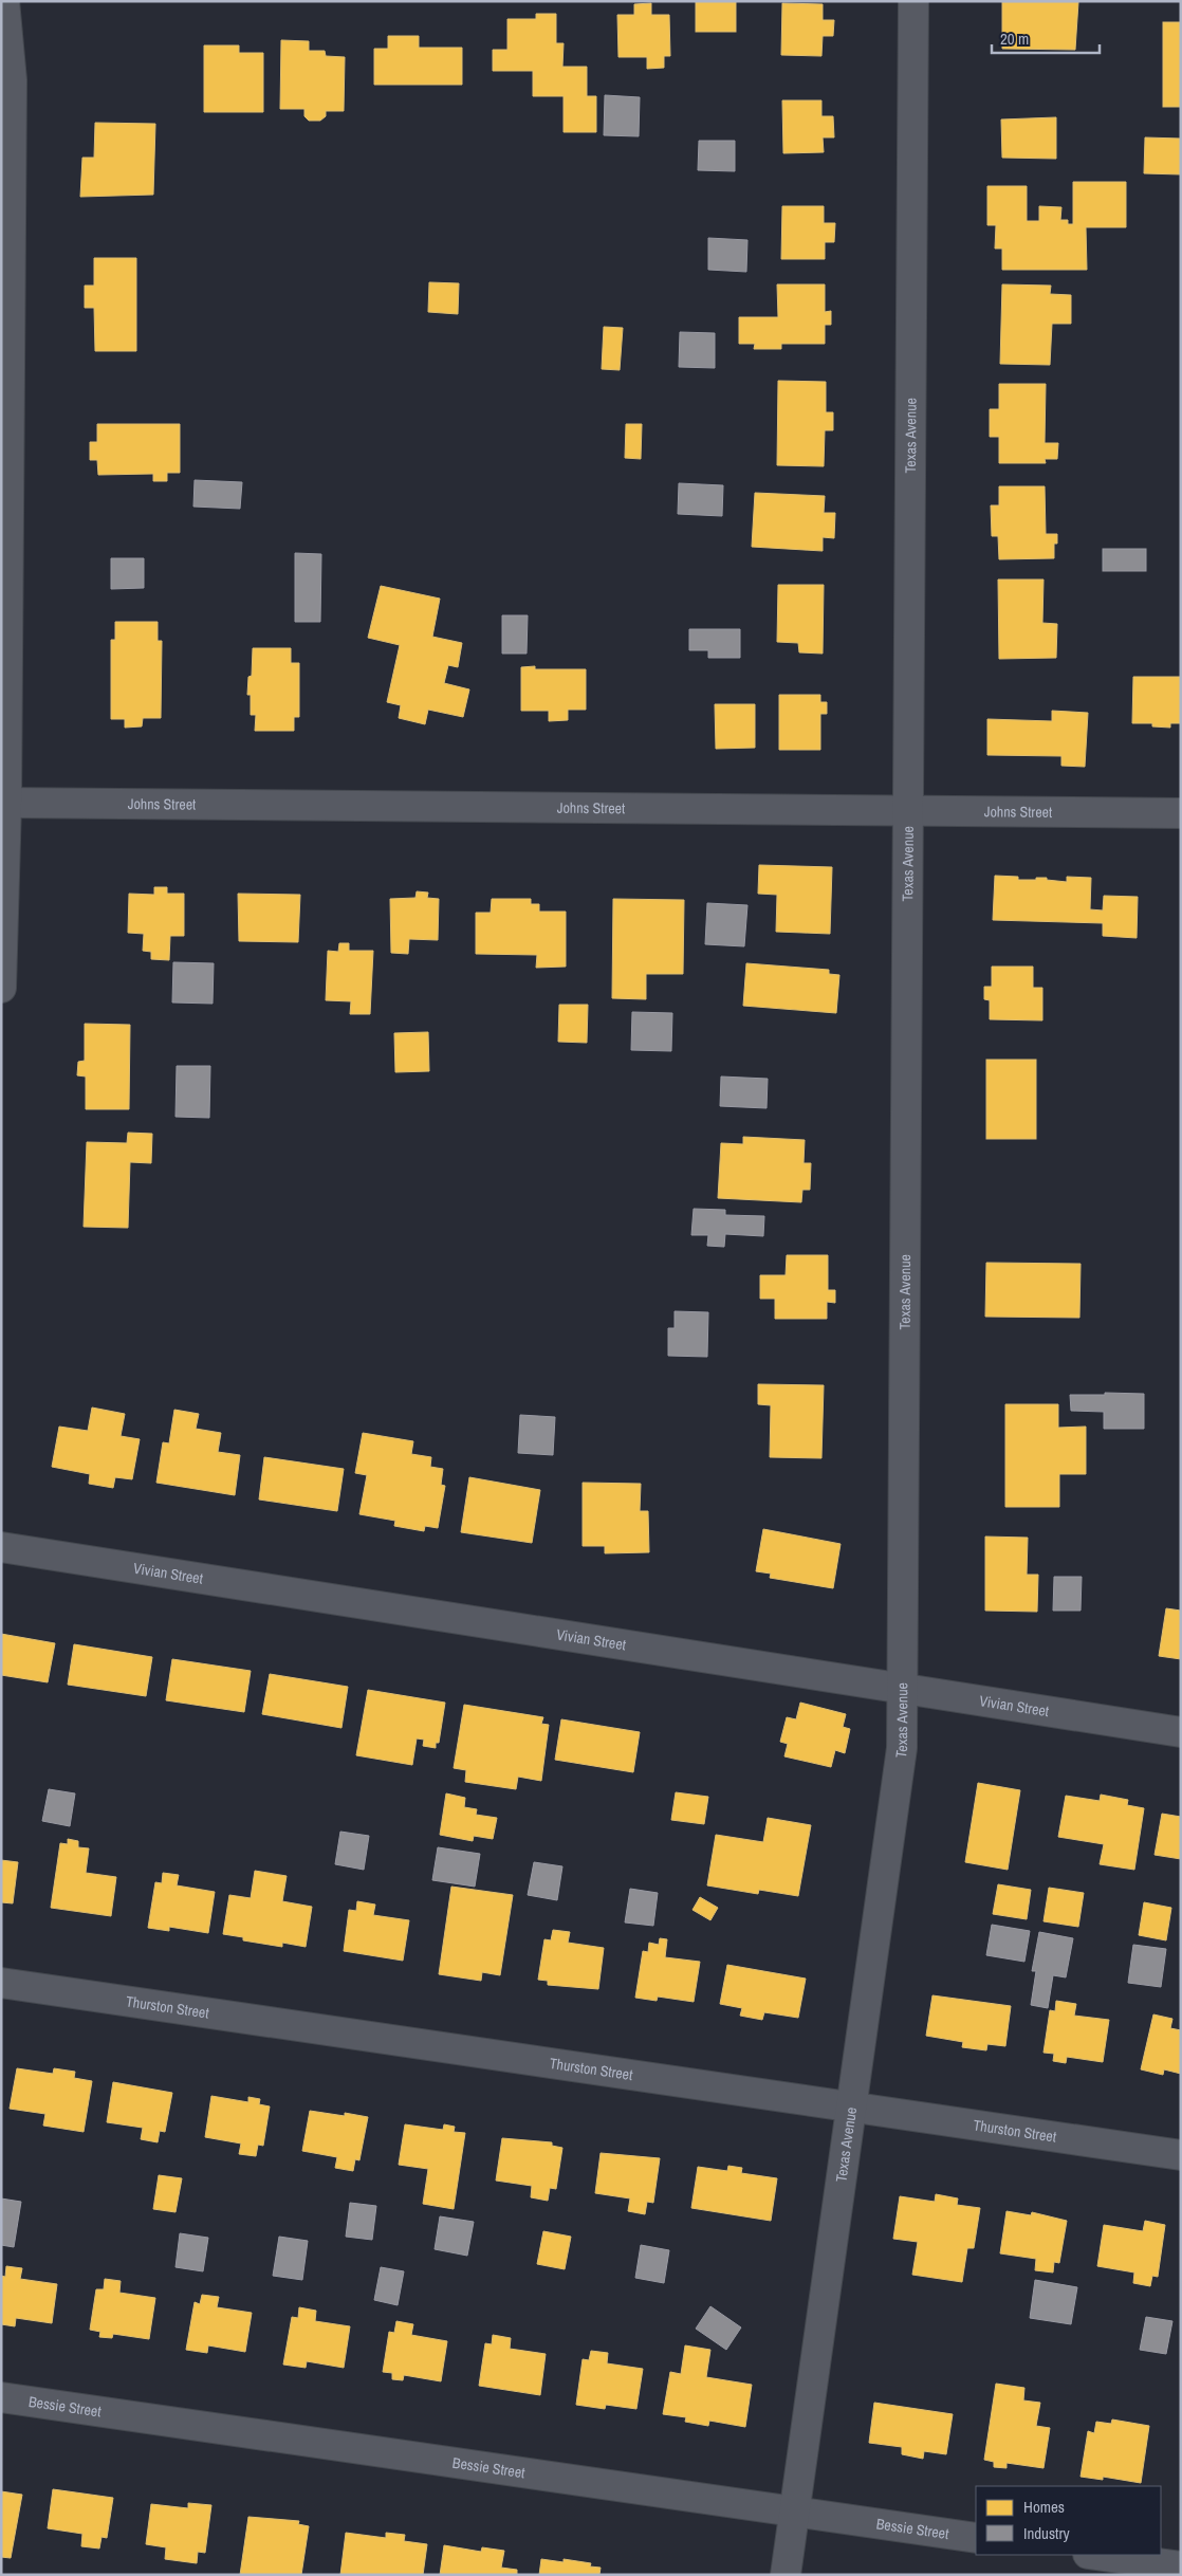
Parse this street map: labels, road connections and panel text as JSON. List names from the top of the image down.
{
  "streets": {
    "street": [
      "Texas Avenue",
      "Johns Street",
      "Vivian Street",
      "Thurston Street",
      "Bessie Street"
    ]
  },
  "crossings": [
    ["Texas Avenue", "Johns Street"],
    ["Texas Avenue", "Vivian Street"],
    ["Texas Avenue", "Thurston Street"],
    ["Texas Avenue", "Bessie Street"]
  ],
  "legend": ["Homes", "Industry"],
  "scale_bar": "20 m"
}
